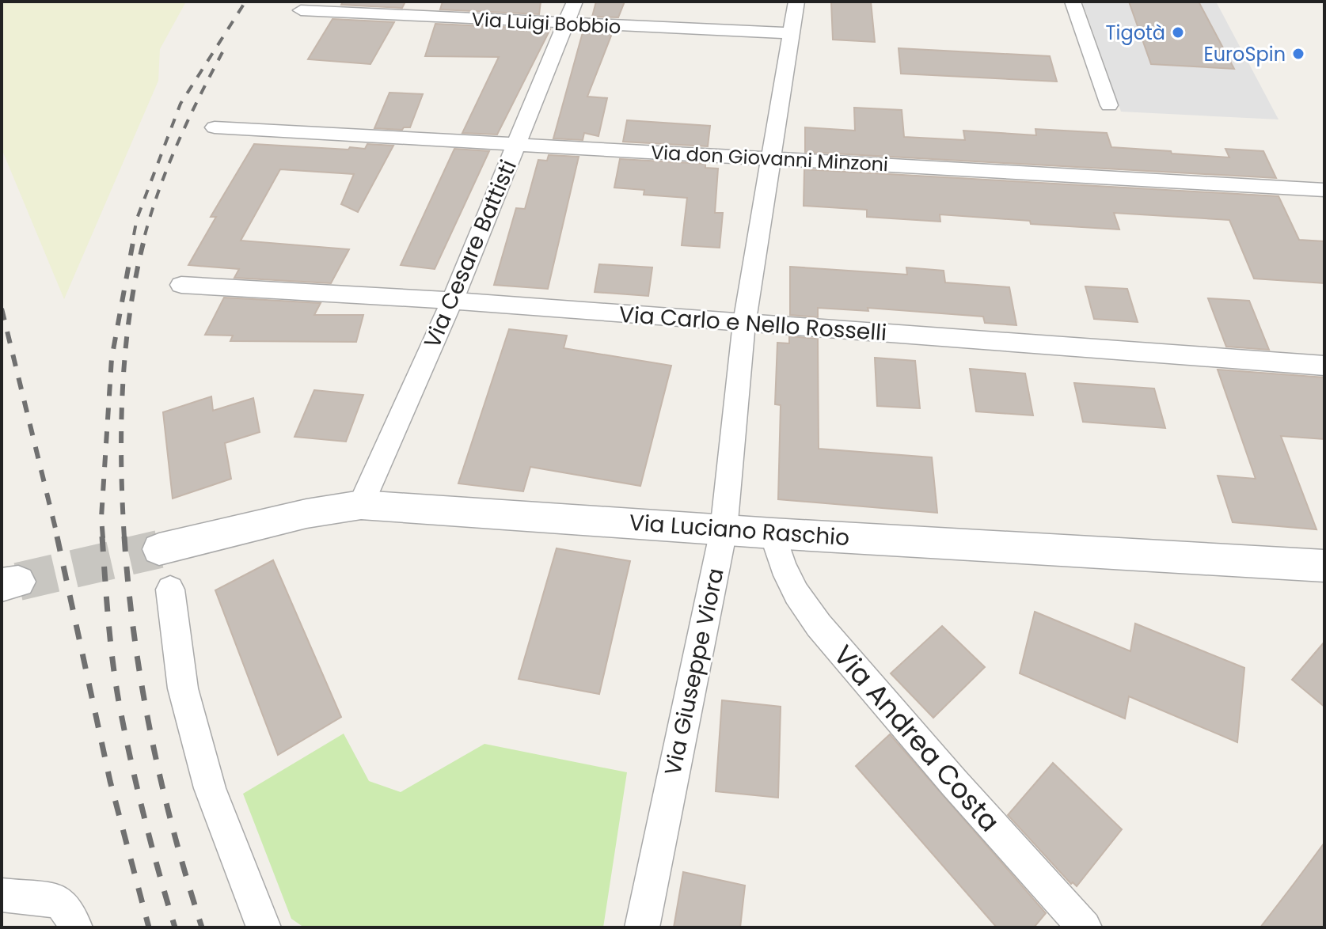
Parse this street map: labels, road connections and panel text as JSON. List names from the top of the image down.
{
  "streets": {
    "street": [
      "Via Luigi Bobbio",
      "Via don Giovanni Minzoni",
      "Via Cesare Battisti",
      "Via Carlo e Nello Rosselli",
      "Via Luciano Raschio",
      "Via Giuseppe Viora",
      "Via Andrea Costa"
    ]
  },
  "crossings": [
    ["Via Luigi Bobbio", "Via Cesare Battisti"],
    ["Via Luigi Bobbio", "Via Giuseppe Viora"],
    ["Via don Giovanni Minzoni", "Via Cesare Battisti"],
    ["Via don Giovanni Minzoni", "Via Giuseppe Viora"],
    ["Via Cesare Battisti", "Via Carlo e Nello Rosselli"],
    ["Via Cesare Battisti", "Via Luciano Raschio"],
    ["Via Carlo e Nello Rosselli", "Via Giuseppe Viora"],
    ["Via Luciano Raschio", "Via Giuseppe Viora"],
    ["Via Luciano Raschio", "Via Andrea Costa"]
  ],
  "places": ["Tigotà", "EuroSpin"]
}
